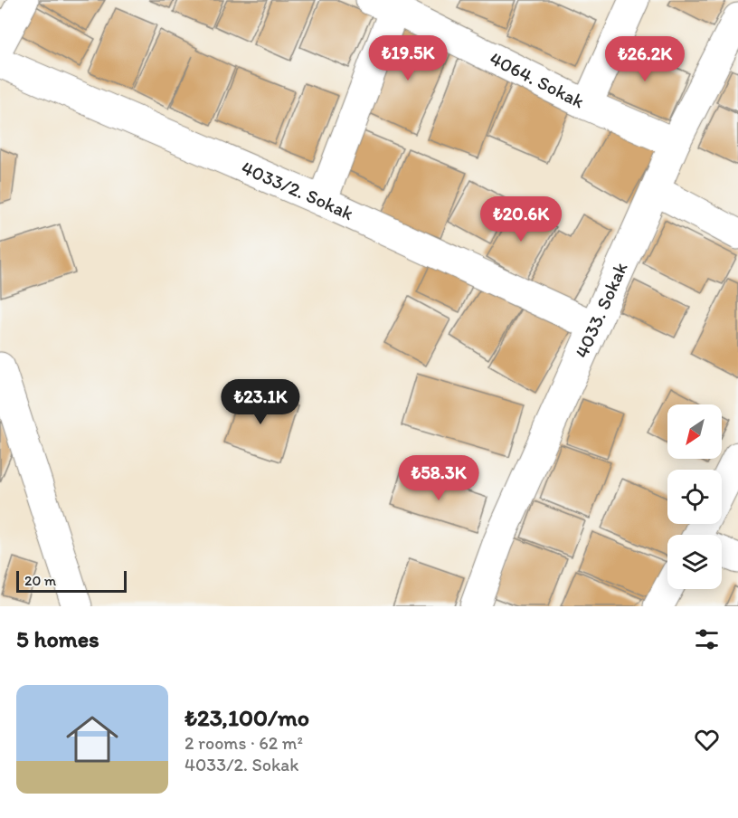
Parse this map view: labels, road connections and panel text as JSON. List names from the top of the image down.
{
  "streets": {
    "street": ["4064. Sokak", "4033/2. Sokak", "4033. Sokak"]
  },
  "crossings": [
    ["4064. Sokak", "4033. Sokak"],
    ["4033/2. Sokak", "4033. Sokak"]
  ],
  "scale_bar": "20 m",
  "north": "bottom left",
  "page": {
    "price": [
      "₺19.5K",
      "₺26.2K",
      "₺20.6K",
      "₺23.1K",
      "₺58.3K"
    ],
    "scale": "20 m",
    "heading": "5 homes",
    "list": [
      {
        "name": "₺23,100/mo",
        "note": "2 rooms · 62 m² · 4033/2. Sokak"
      }
    ]
  }
}
